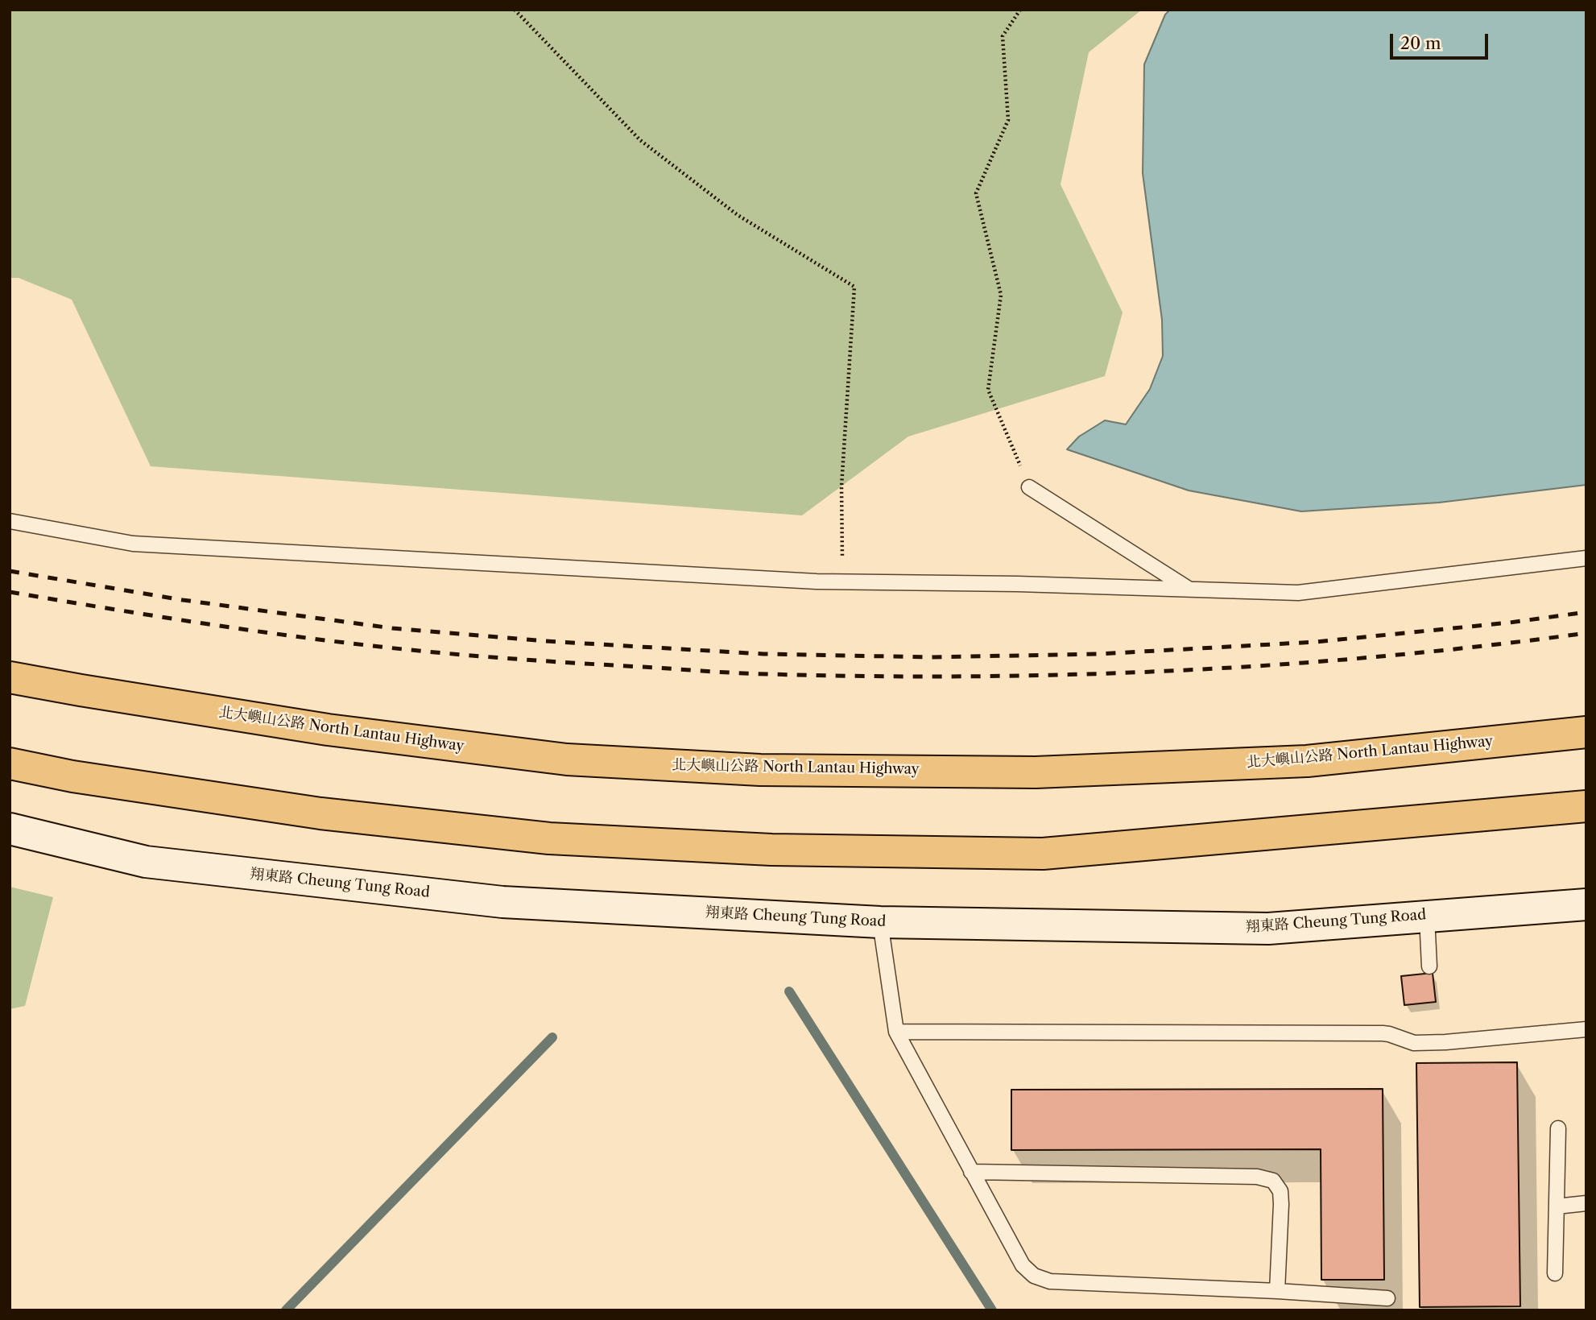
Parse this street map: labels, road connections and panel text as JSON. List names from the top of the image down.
{
  "streets": {
    "highway": ["北大嶼山公路 North Lantau Highway"],
    "main road": ["翔東路 Cheung Tung Road"]
  },
  "scale_bar": "20 m"
}
